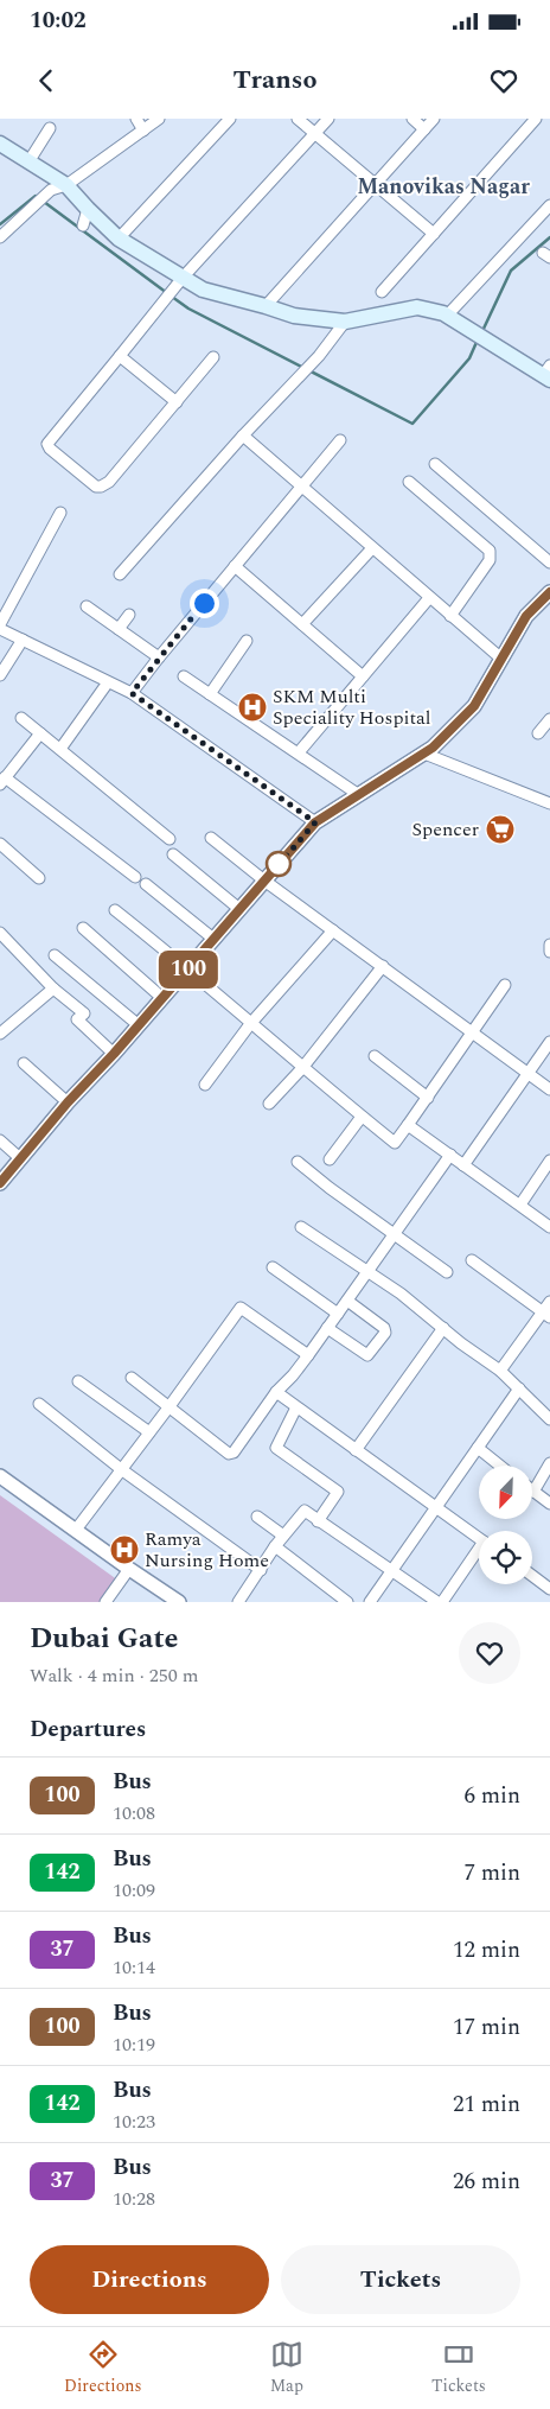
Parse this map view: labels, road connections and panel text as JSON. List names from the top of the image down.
{
  "districts": ["Manovikas Nagar"],
  "places": {
    "hospital": ["SKM Multi Speciality Hospital", "Ramya Nursing Home"],
    "supermarket": ["Spencer"]
  },
  "lines": ["bus line 100"],
  "north": "bottom left",
  "page": {
    "status": "10:02",
    "header": "Transo",
    "on_map": "100",
    "heading": [
      ["Dubai Gate", "Walk · 4 min · 250 m"],
      "Departures"
    ],
    "list": [
      {
        "mark": "100",
        "name": "Bus",
        "note": "10:08",
        "value": "6 min"
      },
      {
        "mark": "142",
        "name": "Bus",
        "note": "10:09",
        "value": "7 min"
      },
      {
        "mark": "37",
        "name": "Bus",
        "note": "10:14",
        "value": "12 min"
      },
      {
        "mark": "100",
        "name": "Bus",
        "note": "10:19",
        "value": "17 min"
      },
      {
        "mark": "142",
        "name": "Bus",
        "note": "10:23",
        "value": "21 min"
      },
      {
        "mark": "37",
        "name": "Bus",
        "note": "10:28",
        "value": "26 min"
      }
    ],
    "buttons": ["Directions", "Tickets"],
    "tabs": ["Directions", "Map", "Tickets"]
  }
}
